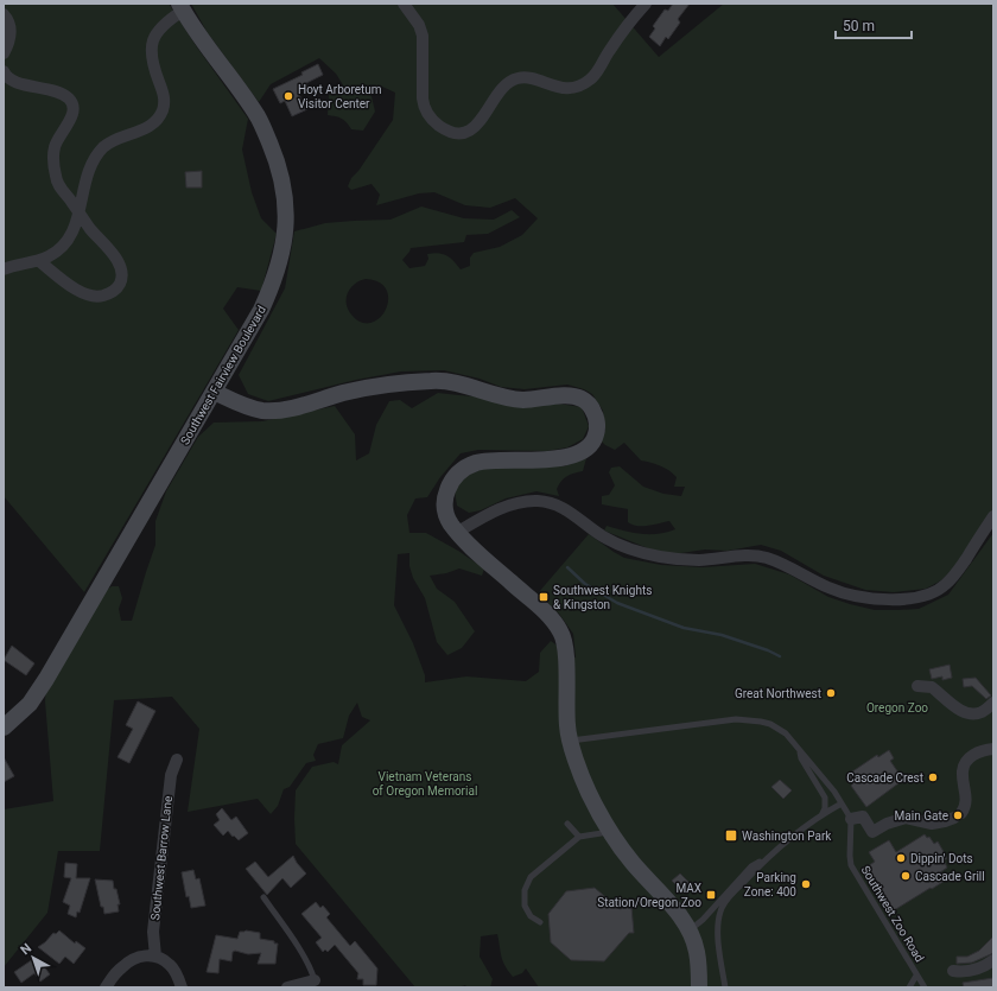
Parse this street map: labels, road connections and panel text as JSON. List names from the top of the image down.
{
  "streets": {
    "street": ["Southwest Fairview Boulevard", "Southwest Barrow Lane"],
    "lane": ["Southwest Zoo Road"]
  },
  "parks": ["Oregon Zoo", "Vietnam Veterans of Oregon Memorial"],
  "places": {
    "other": [
      "Hoyt Arboretum Visitor Center",
      "Great Northwest",
      "Cascade Crest",
      "Main Gate",
      "Dippin' Dots",
      "Cascade Grill",
      "Parking Zone: 400"
    ],
    "transit": ["Southwest Knights & Kingston", "Washington Park", "MAX Station/Oregon Zoo"]
  },
  "scale_bar": "50 m",
  "north": "top left"
}
